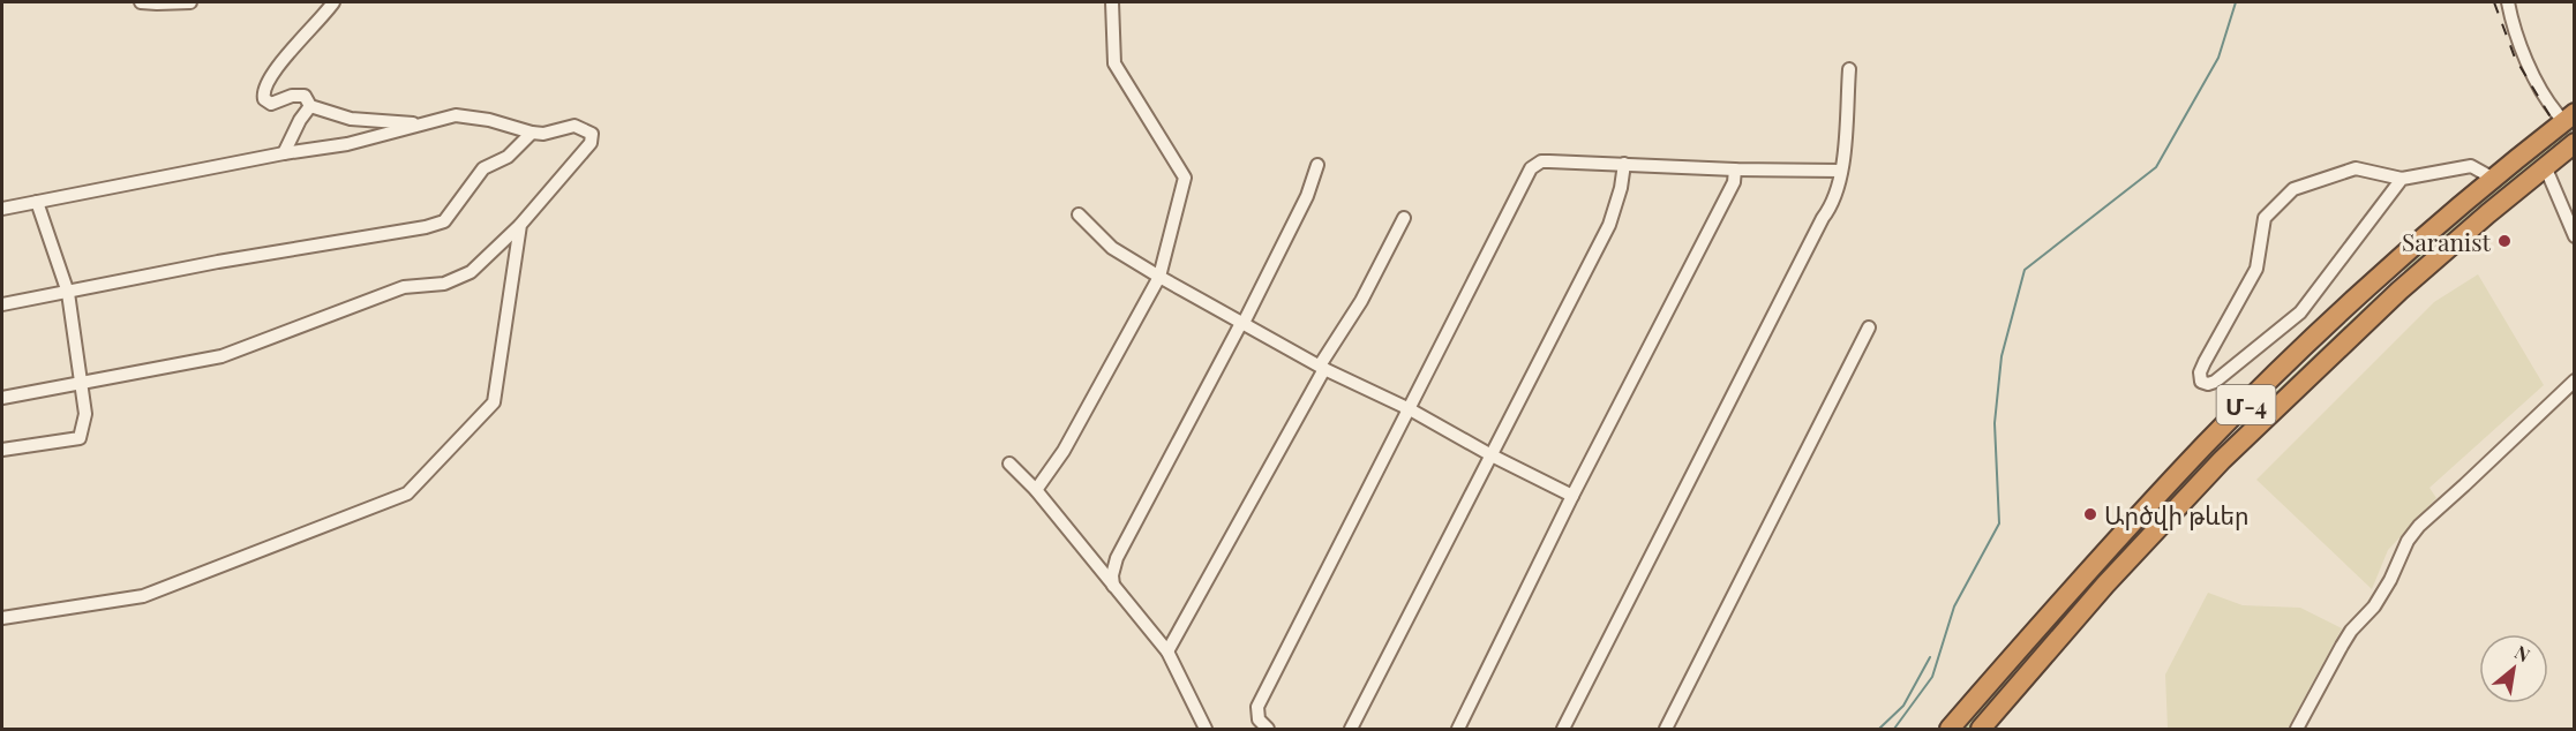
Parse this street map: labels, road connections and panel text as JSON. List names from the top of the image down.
{
  "streets": {
    "highway": ["Մ-4"]
  },
  "places": ["Saranist", "Արծվի թևեր"],
  "north": "top right"
}
